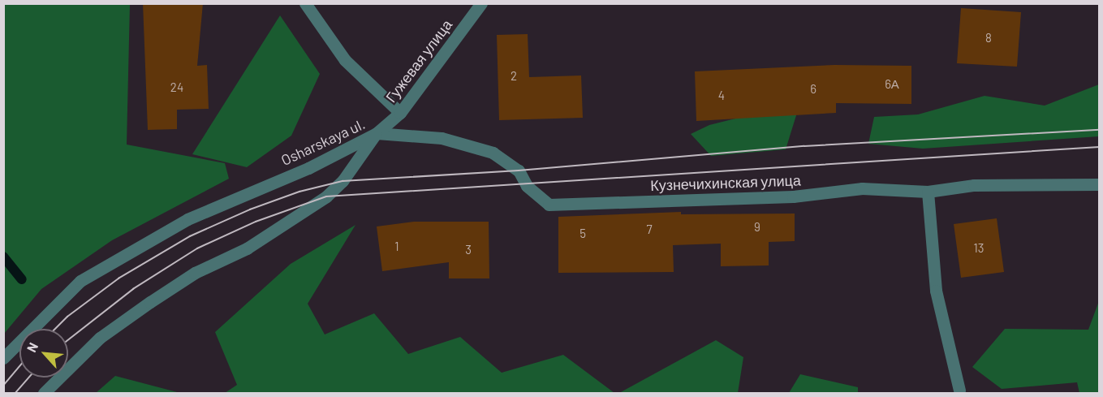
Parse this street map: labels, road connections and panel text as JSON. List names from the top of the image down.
{
  "streets": {
    "street": ["Гужевая улица", "Osharskaya ul.", "Кузнечихинская улица"]
  },
  "crossings": [
    ["Гужевая улица", "Osharskaya ul."],
    ["Гужевая улица", "Кузнечихинская улица"],
    ["Osharskaya ul.", "Кузнечихинская улица"]
  ],
  "house_numbers": [
    "8",
    "2",
    "6А",
    "24",
    "6",
    "4",
    "9",
    "7",
    "5",
    "1",
    "13",
    "3"
  ],
  "north": "top left"
}
